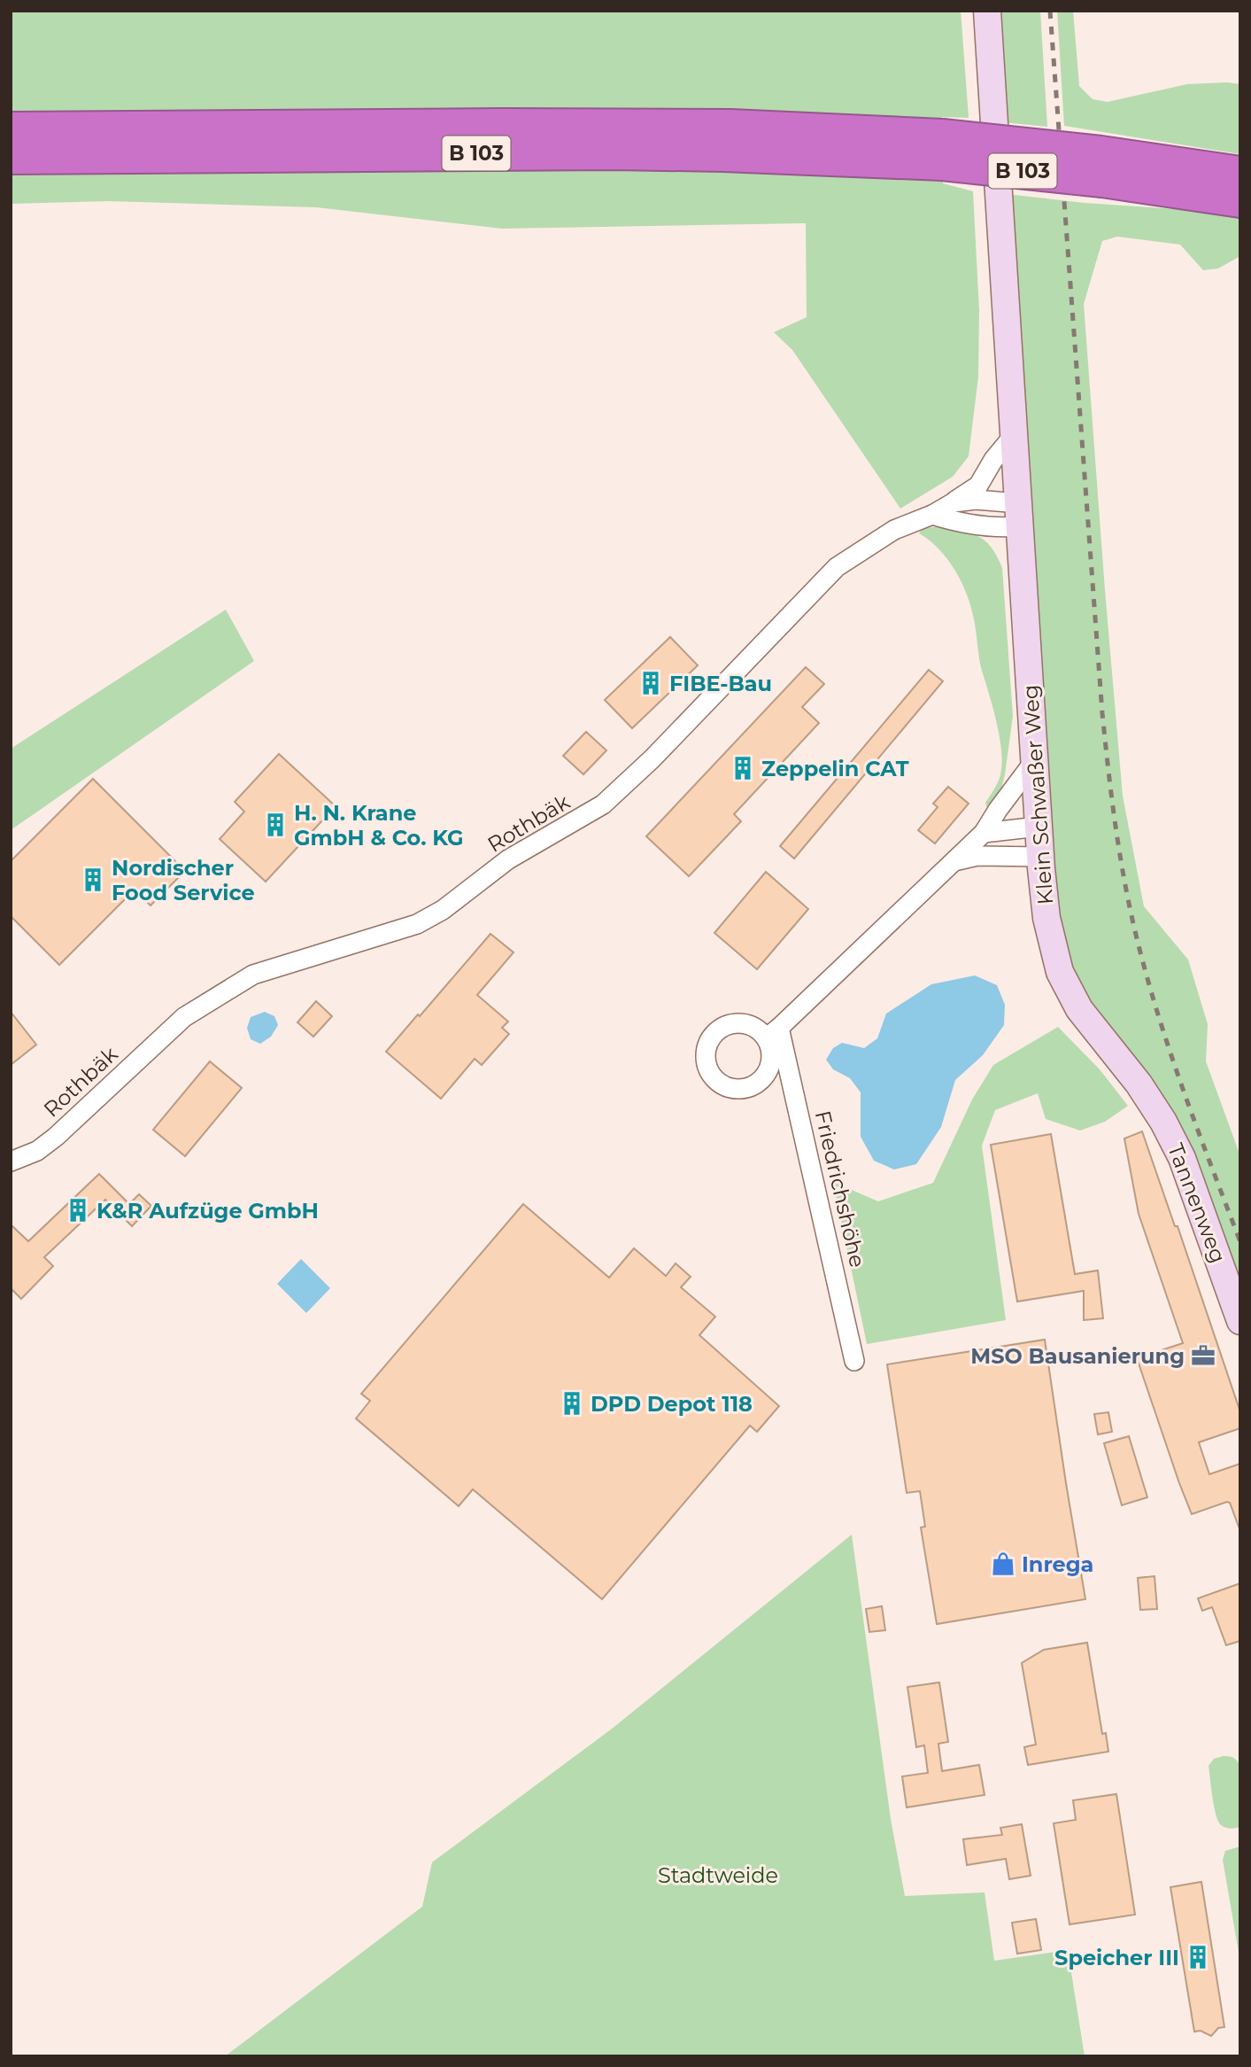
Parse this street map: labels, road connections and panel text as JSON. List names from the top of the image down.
{
  "streets": {
    "highway": ["B 103"],
    "street": [
      "Klein Schwaßer Weg",
      "Rothbäk",
      "Friedrichshöhe",
      "Tannenweg"
    ]
  },
  "crossings": [
    ["Klein Schwaßer Weg", "Rothbäk"],
    ["Klein Schwaßer Weg", "Friedrichshöhe"],
    ["Klein Schwaßer Weg", "Tannenweg"]
  ],
  "parks": ["Stadtweide"],
  "places": {
    "building": [
      "FIBE-Bau",
      "Zeppelin CAT",
      "H. N. Krane GmbH & Co. KG",
      "Nordischer Food Service",
      "K&R Aufzüge GmbH",
      "DPD Depot 118",
      "Speicher III"
    ],
    "office": ["MSO Bausanierung"],
    "shop": ["Inrega"]
  }
}
